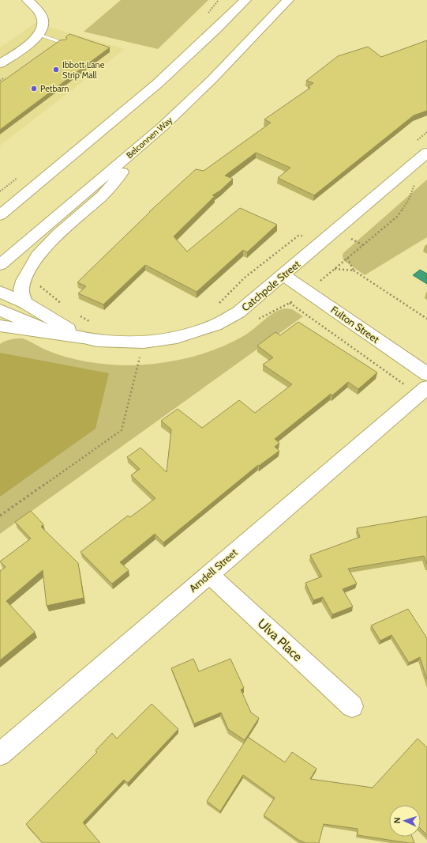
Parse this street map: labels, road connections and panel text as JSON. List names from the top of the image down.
{
  "streets": {
    "street": [
      "Belconnen Way",
      "Catchpole Street",
      "Fulton Street",
      "Arndell Street",
      "Ulva Place"
    ]
  },
  "crossings": [
    ["Catchpole Street", "Fulton Street"],
    ["Arndell Street", "Ulva Place"]
  ],
  "places": ["Ibbott Lane Strip Mall", "Petbarn"],
  "north": "left"
}
